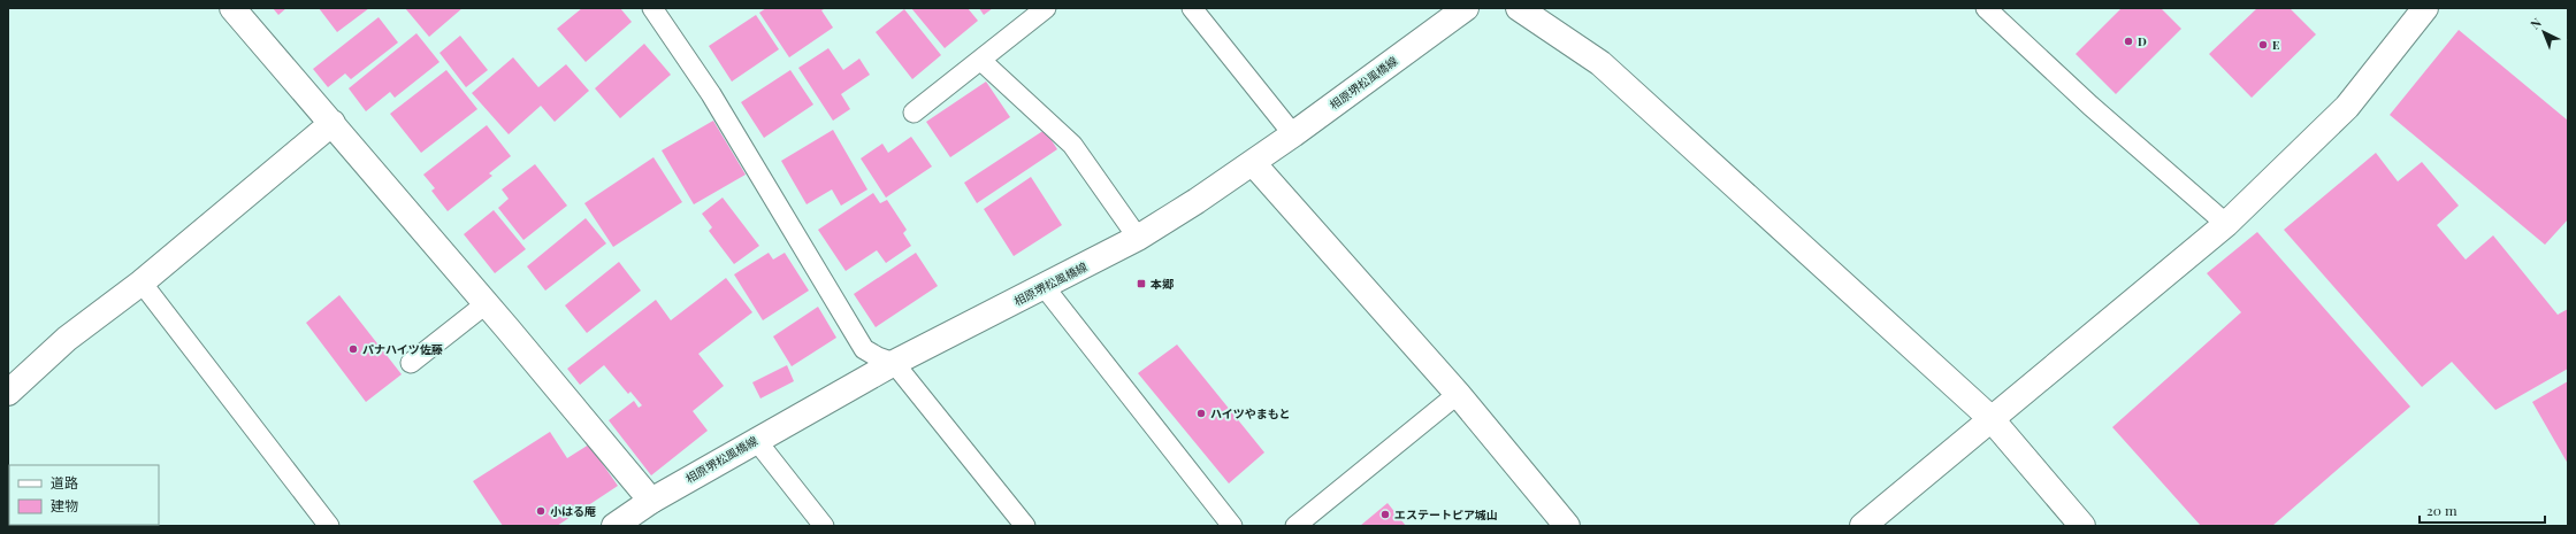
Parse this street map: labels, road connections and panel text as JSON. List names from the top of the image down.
{
  "streets": {
    "street": ["相原堺松風橋線"]
  },
  "places": {
    "other": [
      "D",
      "E",
      "パナハイツ佐藤",
      "ハイツやまもと",
      "小はる庵",
      "エステートピア城山"
    ],
    "transit": ["本郷"]
  },
  "legend": ["道路", "建物"],
  "scale_bar": "20 m",
  "north": "top left"
}
